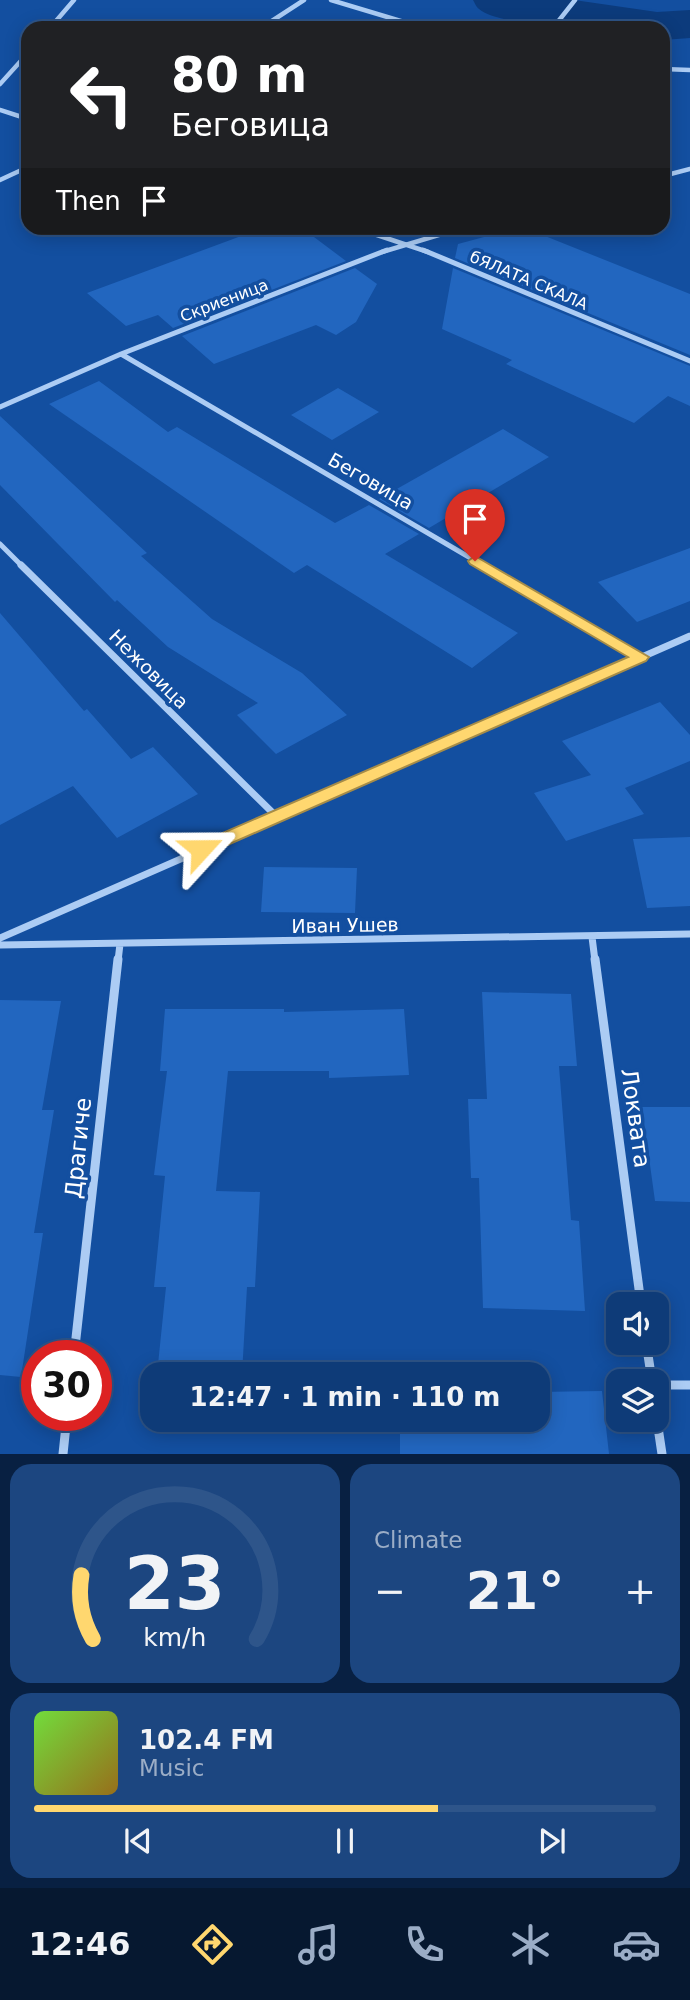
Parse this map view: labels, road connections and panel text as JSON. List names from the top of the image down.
{
  "streets": {
    "street": [
      "бЯЛАТА СКАЛА",
      "Скриеница",
      "Беговица",
      "Нежовица",
      "Иван Ушев",
      "Локвата",
      "Драгиче"
    ]
  },
  "crossings": [
    ["бЯЛАТА СКАЛА", "Скриеница"],
    ["Скриеница", "Беговица"],
    ["Иван Ушев", "Локвата"],
    ["Иван Ушев", "Драгиче"]
  ],
  "page": {
    "turn": ["80 m", "Беговица"],
    "then": "Then",
    "limit": "30",
    "trip": "12:47 · 1 min · 110 m",
    "tile": "Climate",
    "heat": ["−", "21°", "+"],
    "song": ["102.4 FM", "Music"],
    "tabs": "12:46",
    "gauge": ["23", "km/h"]
  }
}
